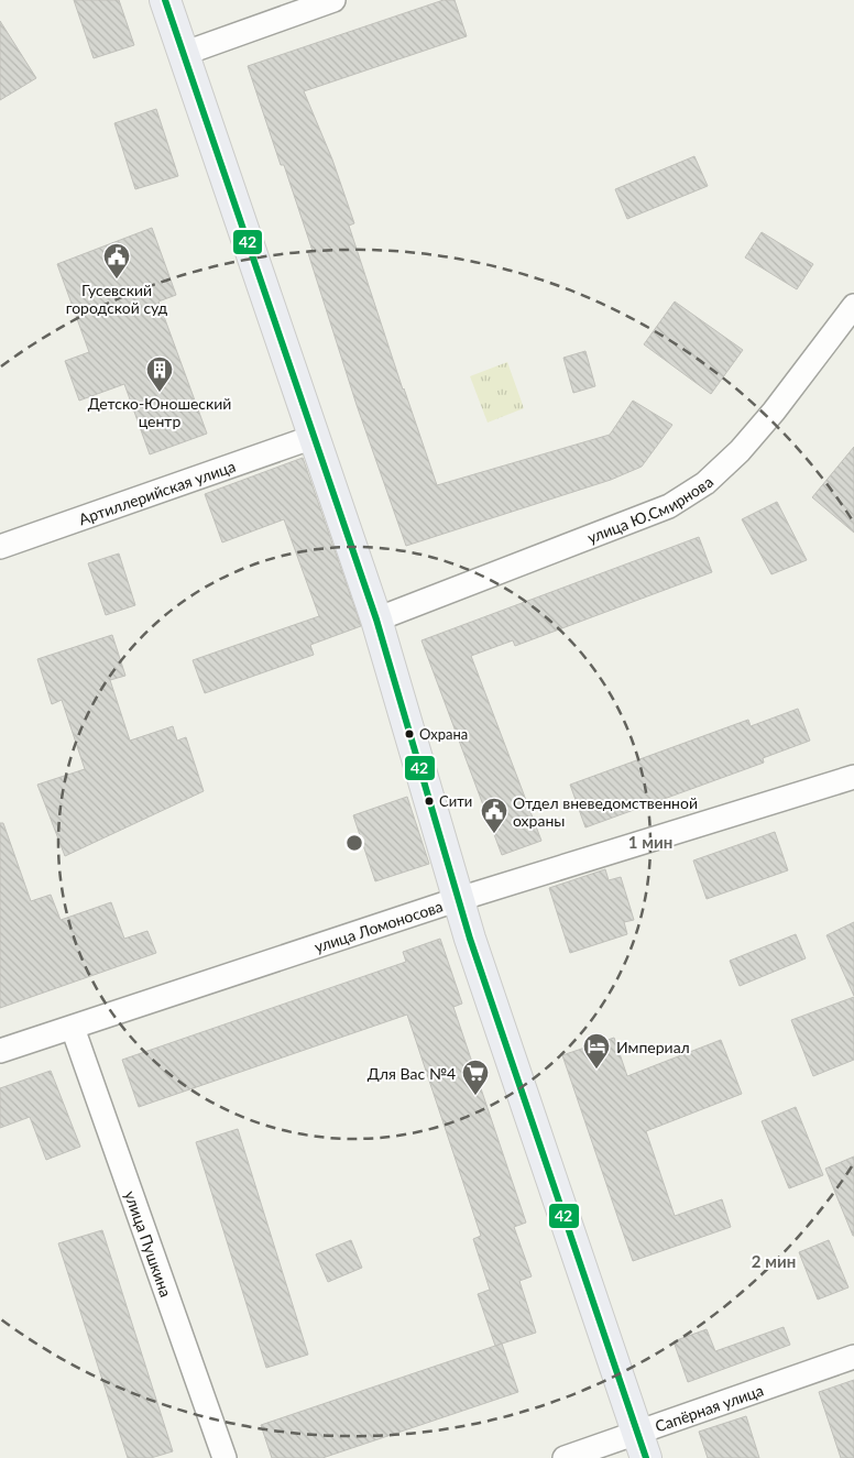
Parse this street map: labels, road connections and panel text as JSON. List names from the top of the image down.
{
  "streets": {
    "street": [
      "Артиллерийская улица",
      "улица Ю.Смирнова",
      "улица Ломоносова",
      "улица Пушкина",
      "Сапёрная улица"
    ]
  },
  "crossings": [
    ["улица Ломоносова", "улица Пушкина"]
  ],
  "places": {
    "public building": ["Гусевский городской суд", "Отдел вневедомственной охраны"],
    "building": ["Детско-Юношеский центр"],
    "other": ["Охрана", "Сити"],
    "hotel": ["Империал"],
    "supermarket": ["Для Вас №4"]
  },
  "lines": ["transit line 42"],
  "rings": ["1 мин", "2 мин"]
}
